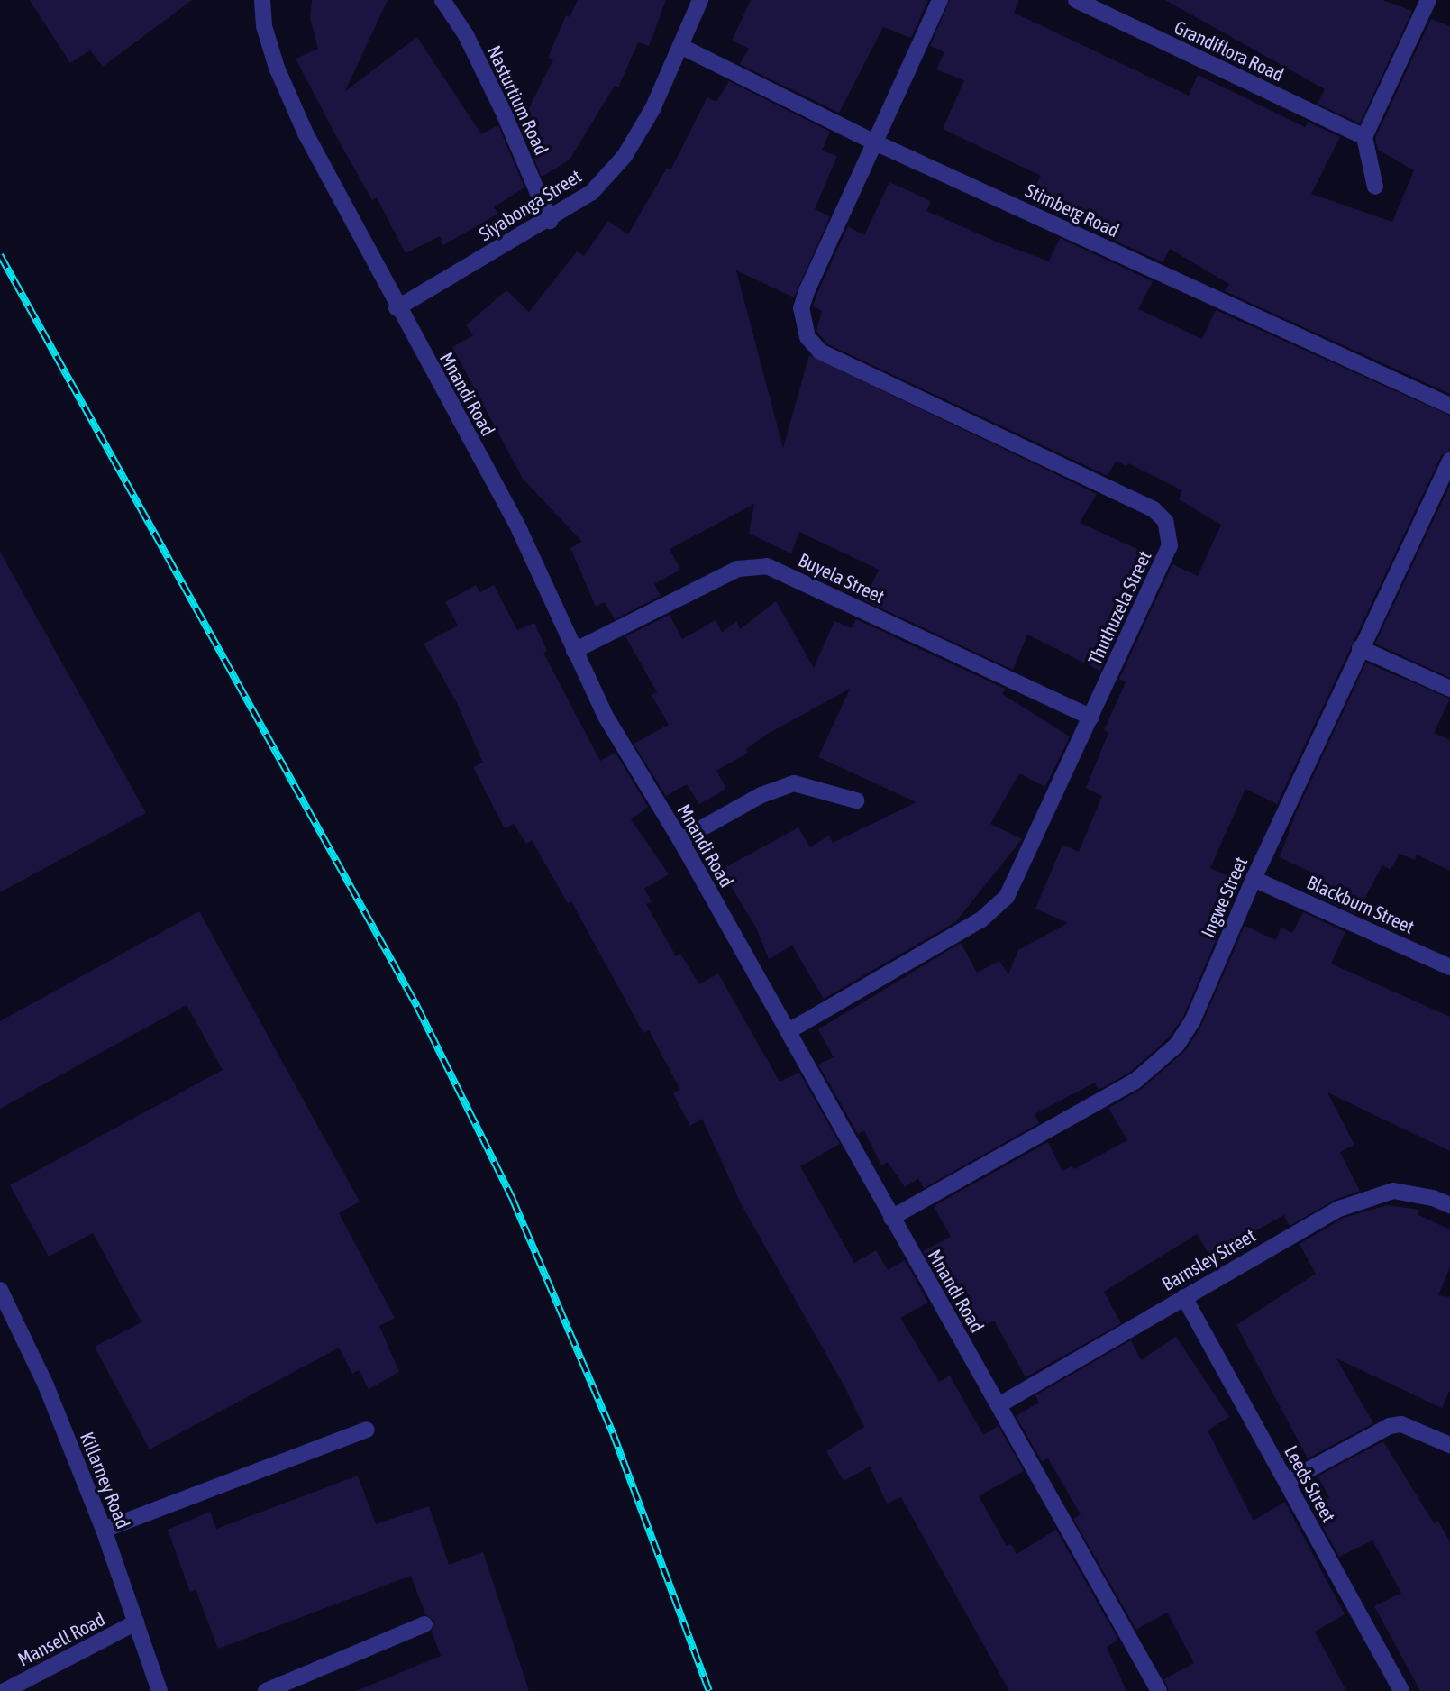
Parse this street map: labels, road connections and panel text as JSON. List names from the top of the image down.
{
  "streets": {
    "street": [
      "Grandiflora Road",
      "Nasturtium Road",
      "Siyabonga Street",
      "Stimberg Road",
      "Mnandi Road",
      "Buyela Street",
      "Thuthuzela Street",
      "Ingwe Street",
      "Blackburn Street",
      "Barnsley Street",
      "Killarney Road",
      "Leeds Street",
      "Mansell Road"
    ]
  },
  "crossings": [
    ["Nasturtium Road", "Siyabonga Street"],
    ["Siyabonga Street", "Stimberg Road"],
    ["Siyabonga Street", "Mnandi Road"],
    ["Stimberg Road", "Thuthuzela Street"],
    ["Mnandi Road", "Buyela Street"],
    ["Mnandi Road", "Thuthuzela Street"],
    ["Mnandi Road", "Ingwe Street"],
    ["Mnandi Road", "Barnsley Street"],
    ["Buyela Street", "Thuthuzela Street"],
    ["Ingwe Street", "Blackburn Street"],
    ["Barnsley Street", "Leeds Street"],
    ["Killarney Road", "Mansell Road"]
  ]
}
